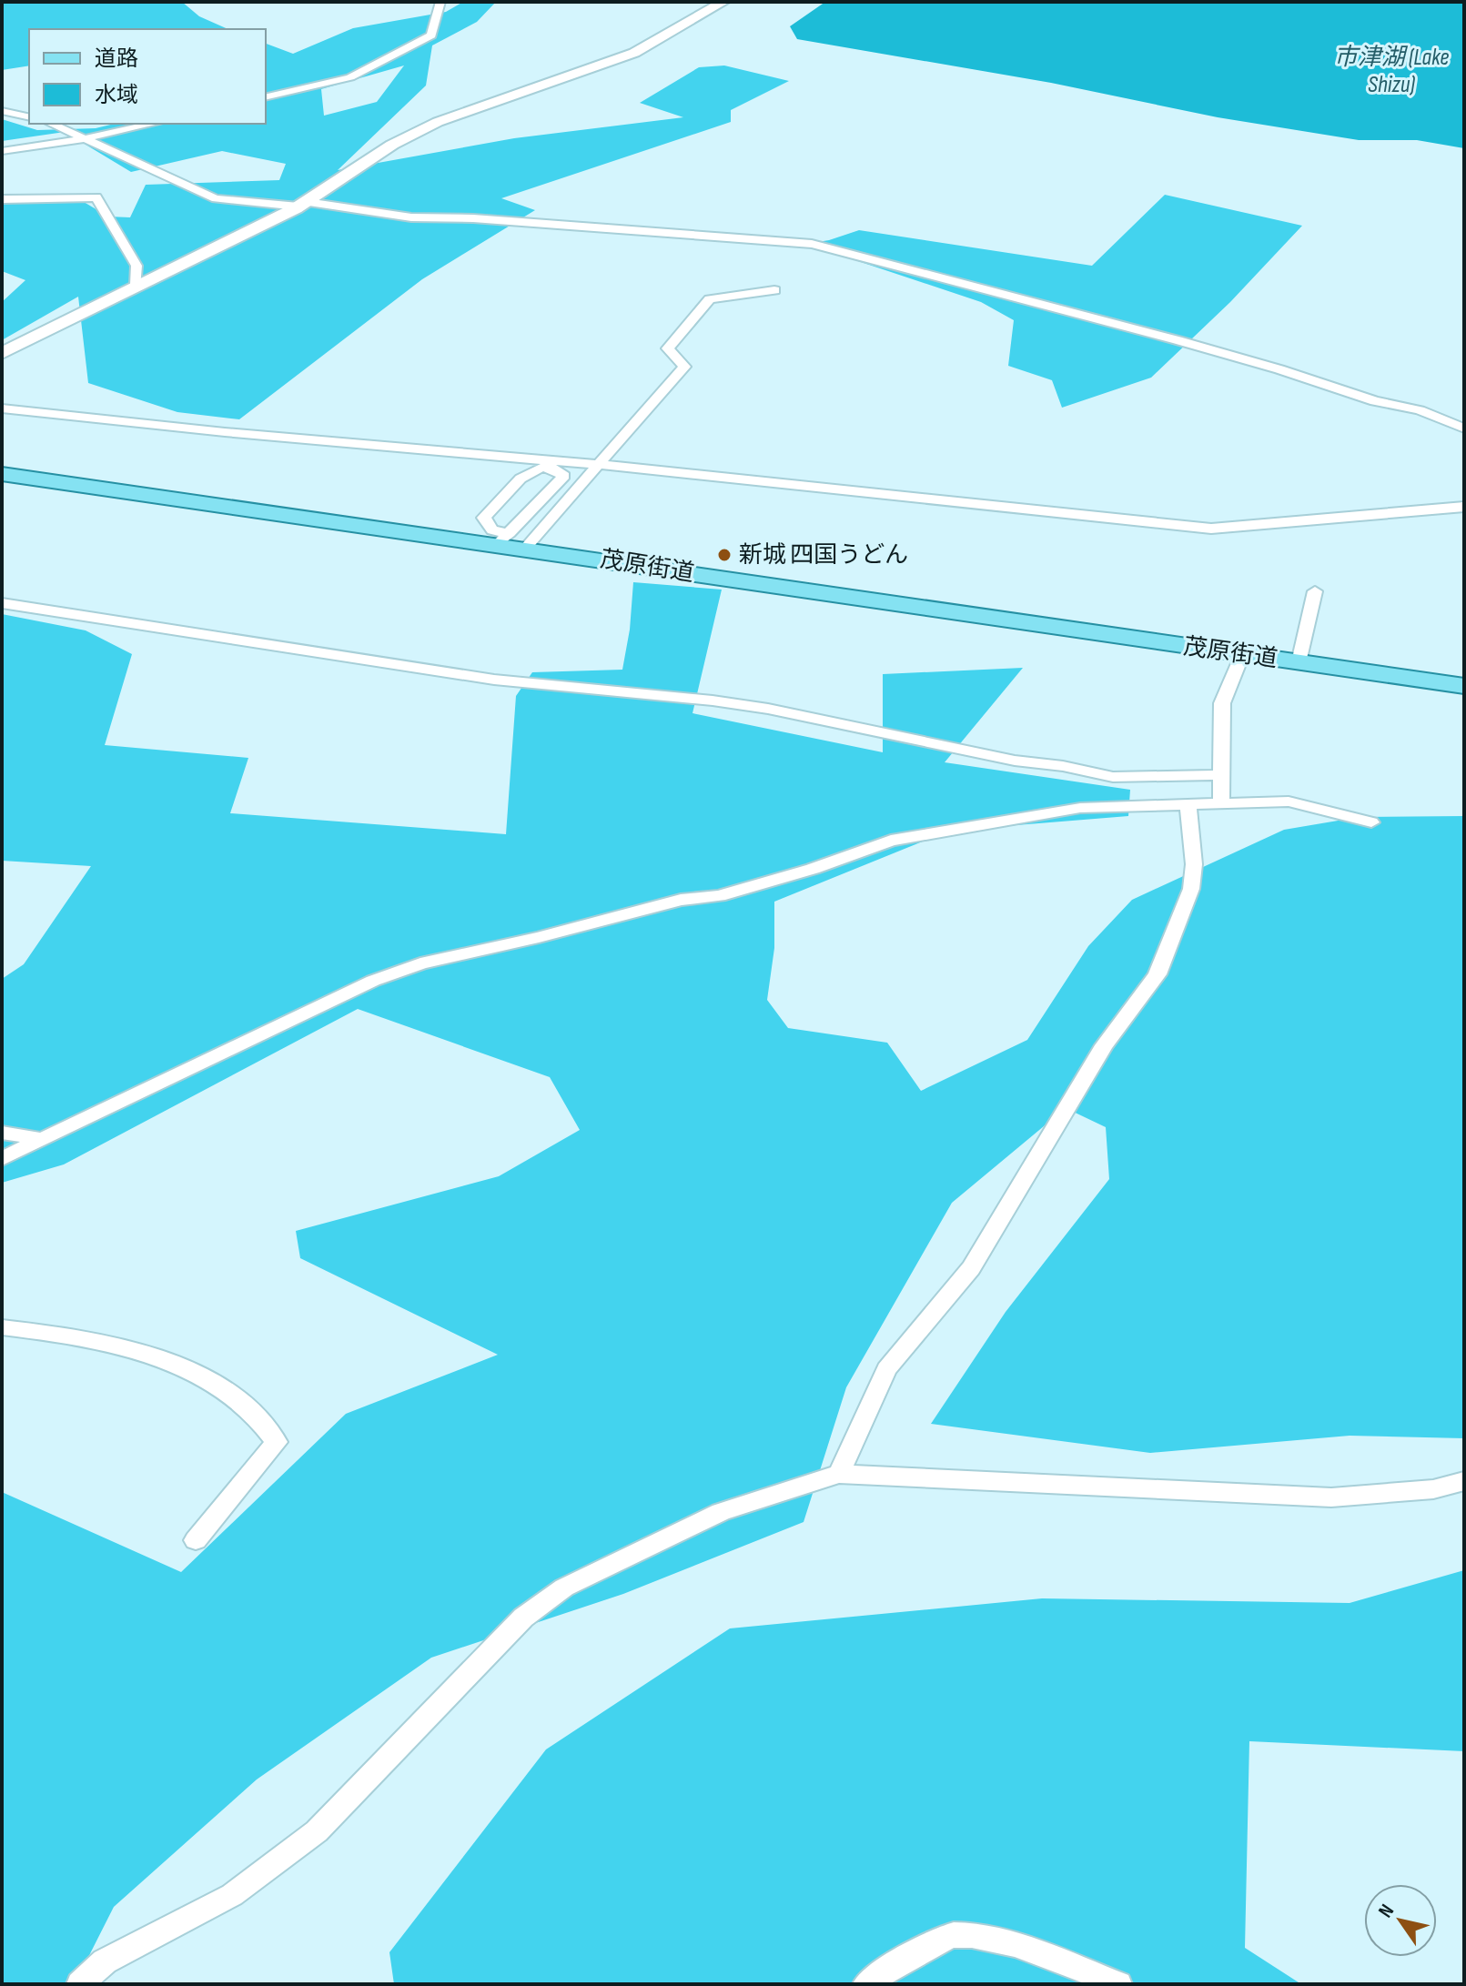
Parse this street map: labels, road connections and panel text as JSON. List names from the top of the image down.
{
  "streets": {
    "main road": ["茂原街道"]
  },
  "water": ["市津湖 (Lake Shizu)"],
  "places": ["新城 四国うどん"],
  "legend": ["道路", "水域"],
  "north": "top left"
}
